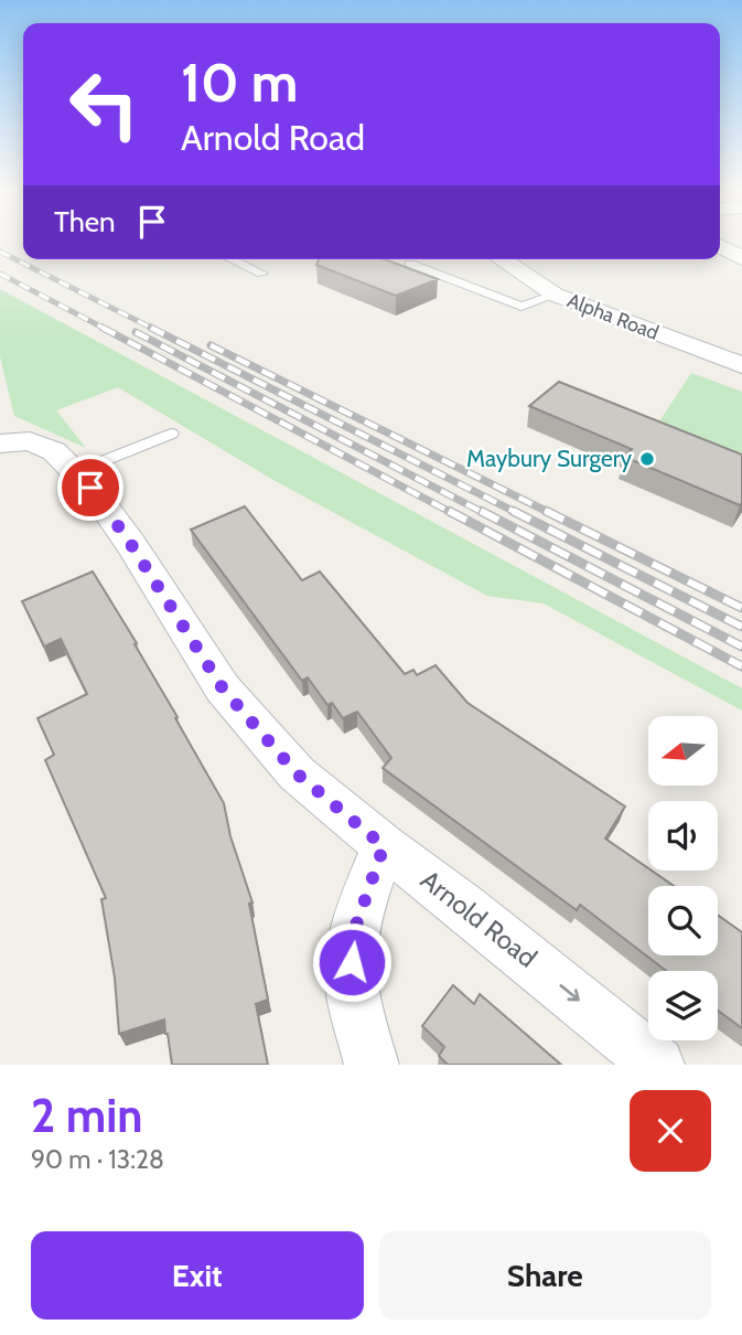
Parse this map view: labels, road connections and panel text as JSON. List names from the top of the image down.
{
  "streets": {
    "street": ["Alpha Road", "Arnold Road"]
  },
  "one_way": ["Arnold Road"],
  "places": ["Maybury Surgery"],
  "north": "left",
  "page": {
    "turn": ["10 m", "Arnold Road"],
    "then": "Then",
    "heading": ["2 min", "90 m · 13:28"],
    "buttons": ["Exit", "Share"]
  }
}
